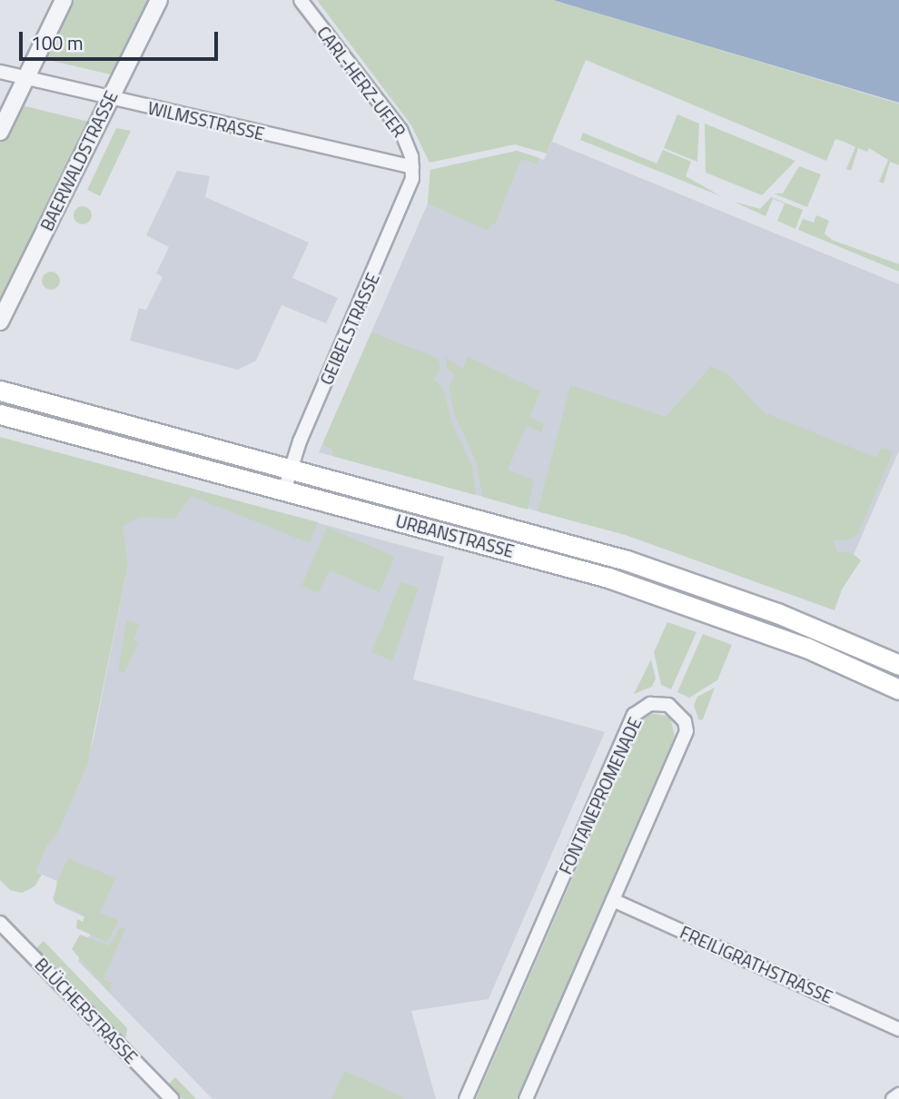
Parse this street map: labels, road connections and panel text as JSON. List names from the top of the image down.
{
  "streets": {
    "main road": ["URBANSTRASSE"],
    "street": [
      "CARL-HERZ-UFER",
      "WILMSSTRASSE",
      "BAERWALDSTRASSE",
      "GEIBELSTRASSE",
      "FONTANEPROMENADE",
      "FREILIGRATHSTRASSE",
      "BLÜCHERSTRASSE"
    ]
  },
  "crossings": [
    ["CARL-HERZ-UFER", "WILMSSTRASSE"],
    ["CARL-HERZ-UFER", "GEIBELSTRASSE"],
    ["WILMSSTRASSE", "BAERWALDSTRASSE"],
    ["WILMSSTRASSE", "GEIBELSTRASSE"],
    ["GEIBELSTRASSE", "URBANSTRASSE"],
    ["FONTANEPROMENADE", "FREILIGRATHSTRASSE"]
  ],
  "scale_bar": "100 m"
}
